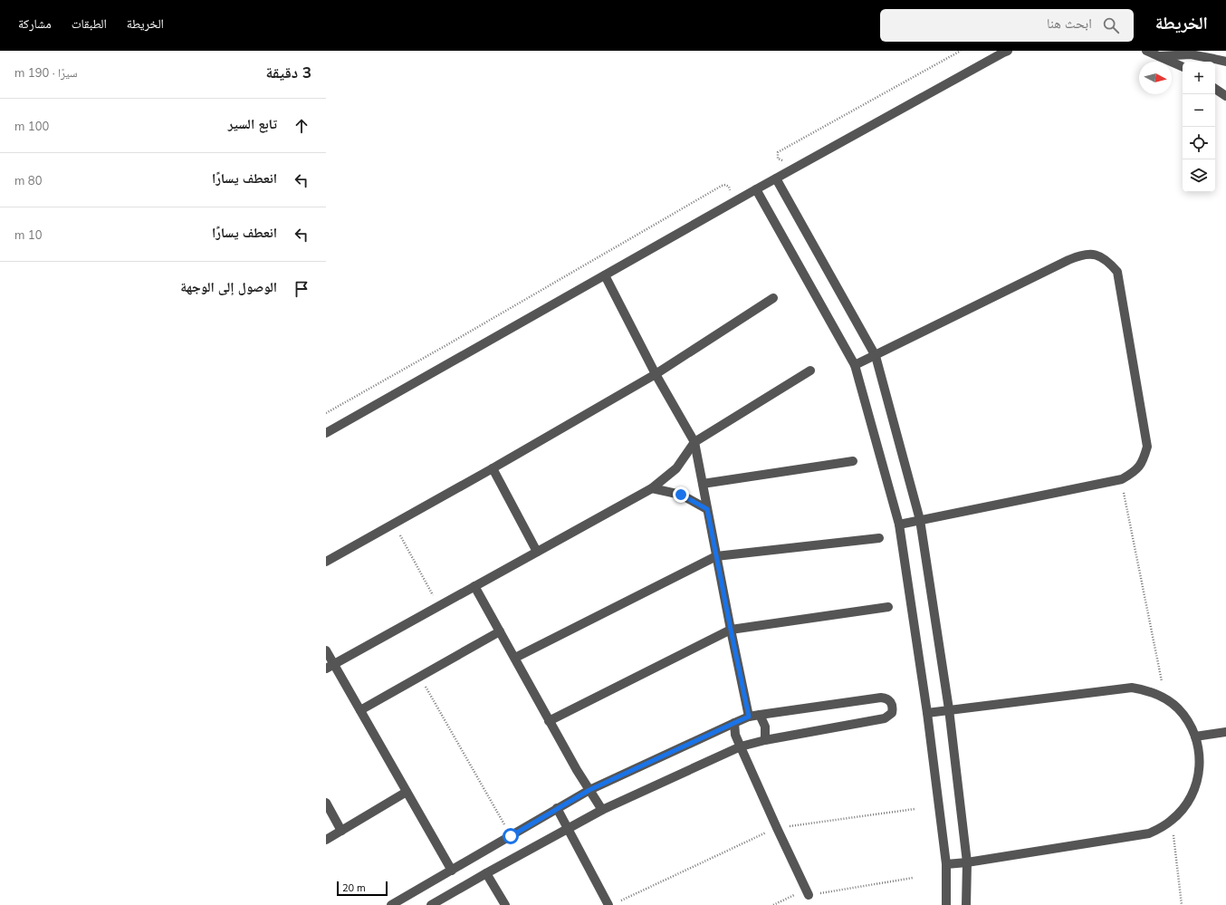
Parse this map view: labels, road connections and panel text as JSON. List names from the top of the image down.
{
  "scale_bar": "20 m",
  "north": "right",
  "page": {
    "header": "الخريطة",
    "search": "ابحث هنا",
    "nav": ["الخريطة", "الطبقات", "مشاركة"],
    "heading": ["3 دقيقة", "سيرًا · 190 m"],
    "map_buttons": ["+", "−"],
    "list": [
      ["تابع السير", "100 m"],
      ["انعطف يسارًا", "80 m"],
      ["انعطف يسارًا", "10 m"],
      "الوصول إلى الوجهة"
    ],
    "scale": "20 m"
  }
}
